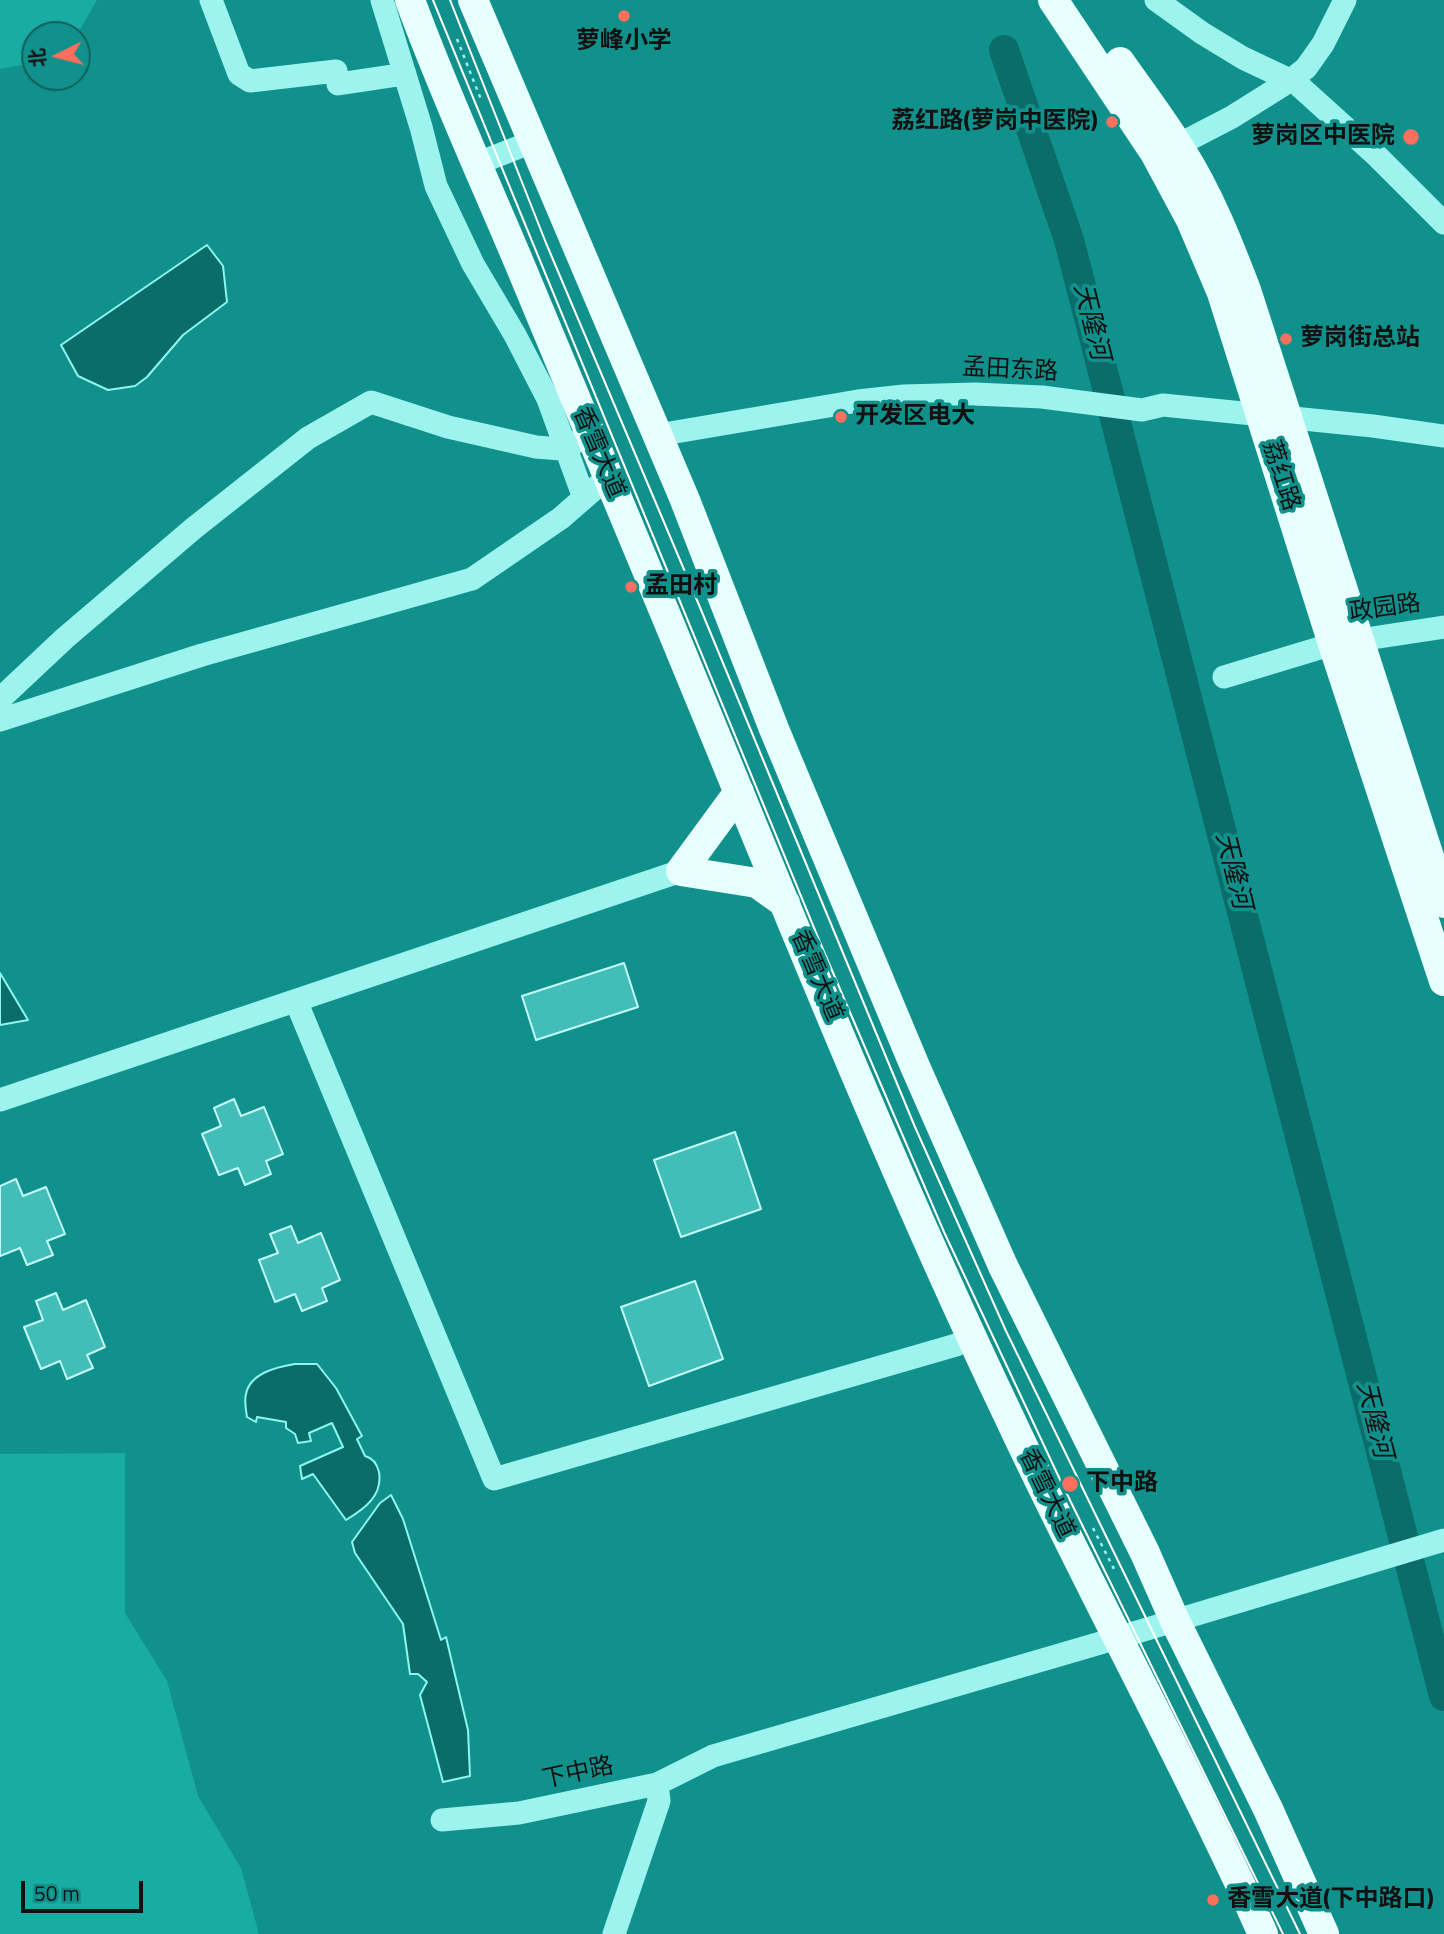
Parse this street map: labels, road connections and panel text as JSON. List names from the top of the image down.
{
  "streets": {
    "main road": ["香雪大道", "荔红路"],
    "street": ["孟田东路", "政园路", "下中路"]
  },
  "crossings": [
    ["孟田东路", "荔红路"],
    ["香雪大道", "下中路"],
    ["荔红路", "政园路"]
  ],
  "water": ["天隆河"],
  "places": [
    "萝峰小学",
    "荔红路(萝岗中医院)",
    "萝岗区中医院",
    "萝岗街总站",
    "开发区电大",
    "孟田村",
    "下中路",
    "香雪大道(下中路口)"
  ],
  "scale_bar": "50 m",
  "north": "left"
}
